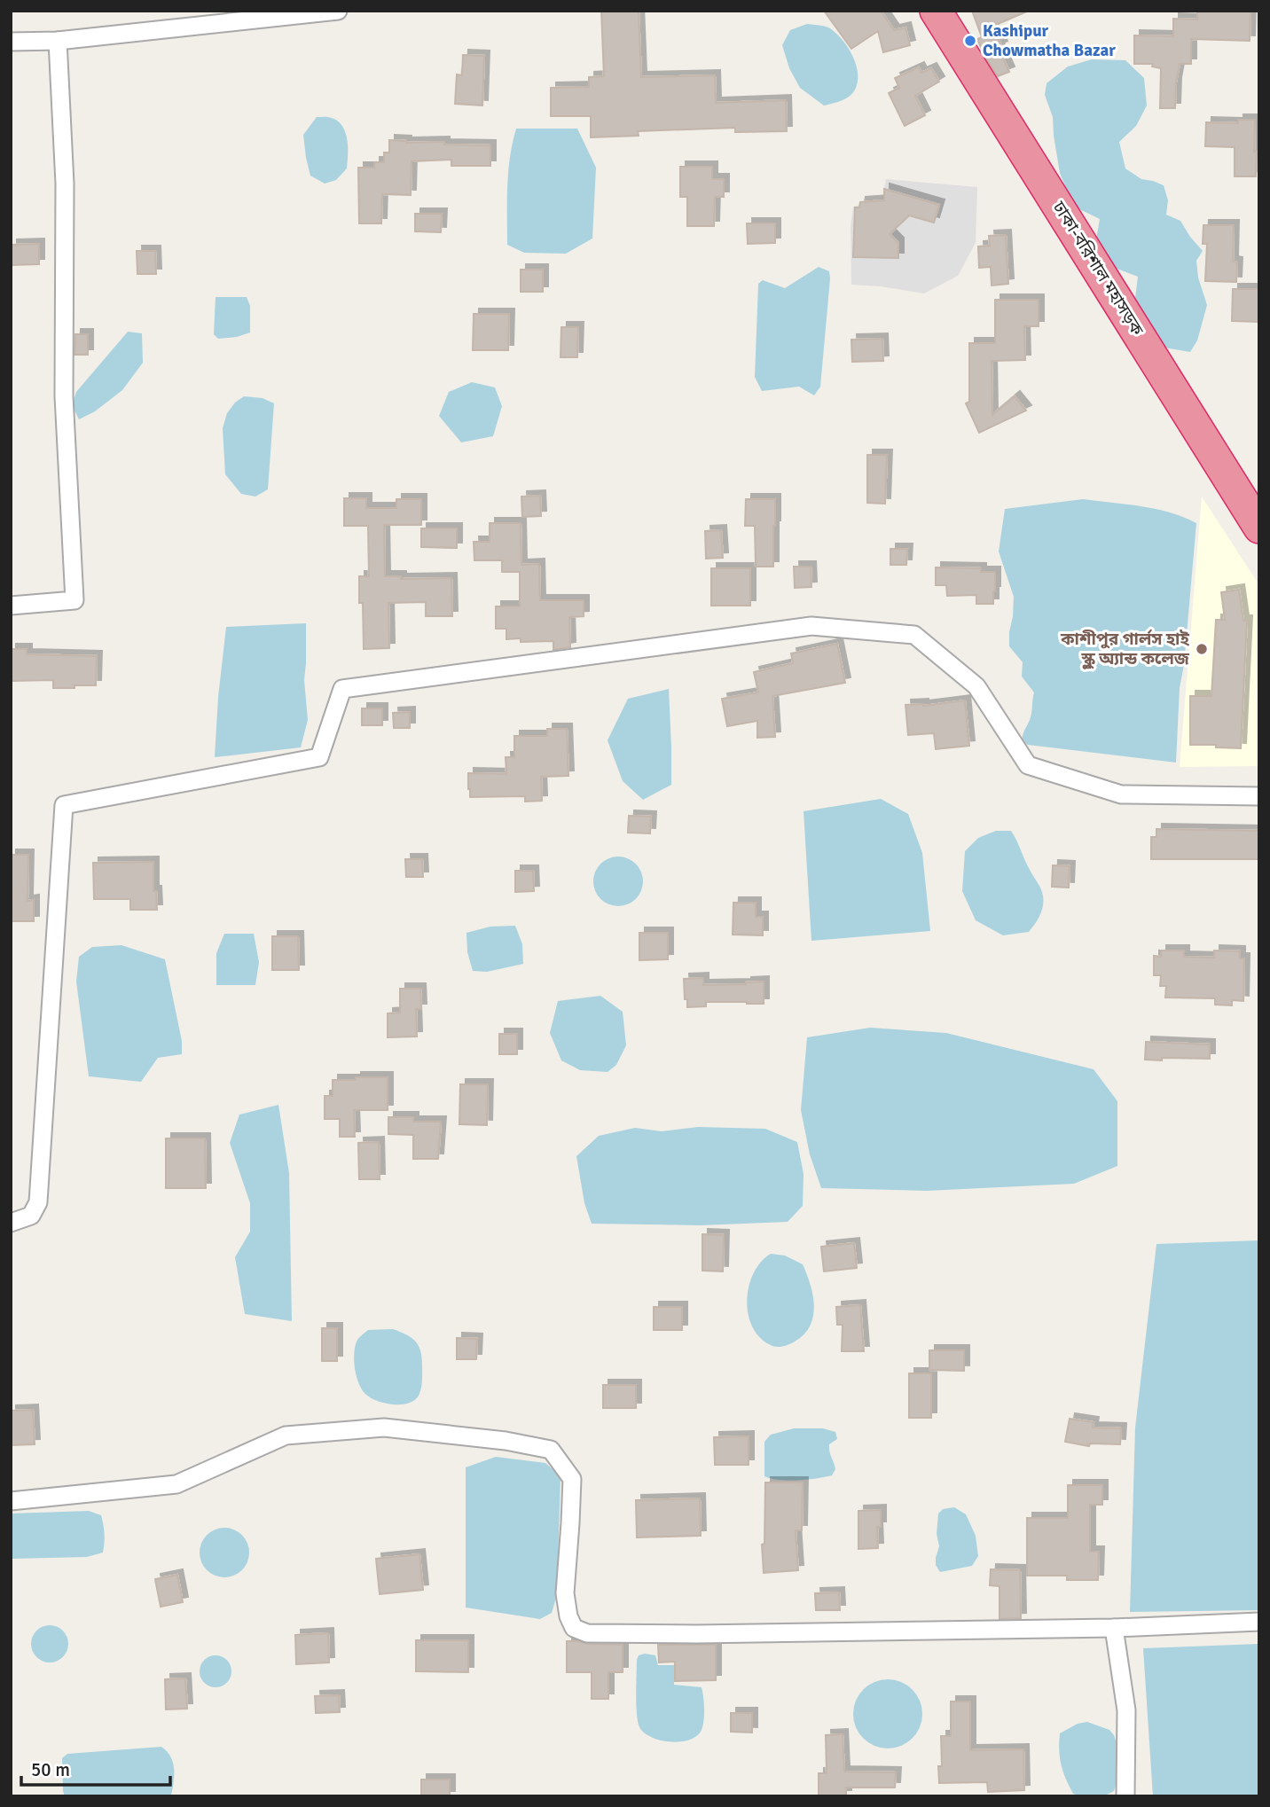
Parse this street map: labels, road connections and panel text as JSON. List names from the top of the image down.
{
  "streets": {
    "highway": ["ঢাকা-বরিশাল মহাসড়ক"]
  },
  "places": ["Kashipur Chowmatha Bazar", "কাশীপুর গার্লস হাই স্কুল অ্যান্ড কলেজ"],
  "scale_bar": "50 m"
}
